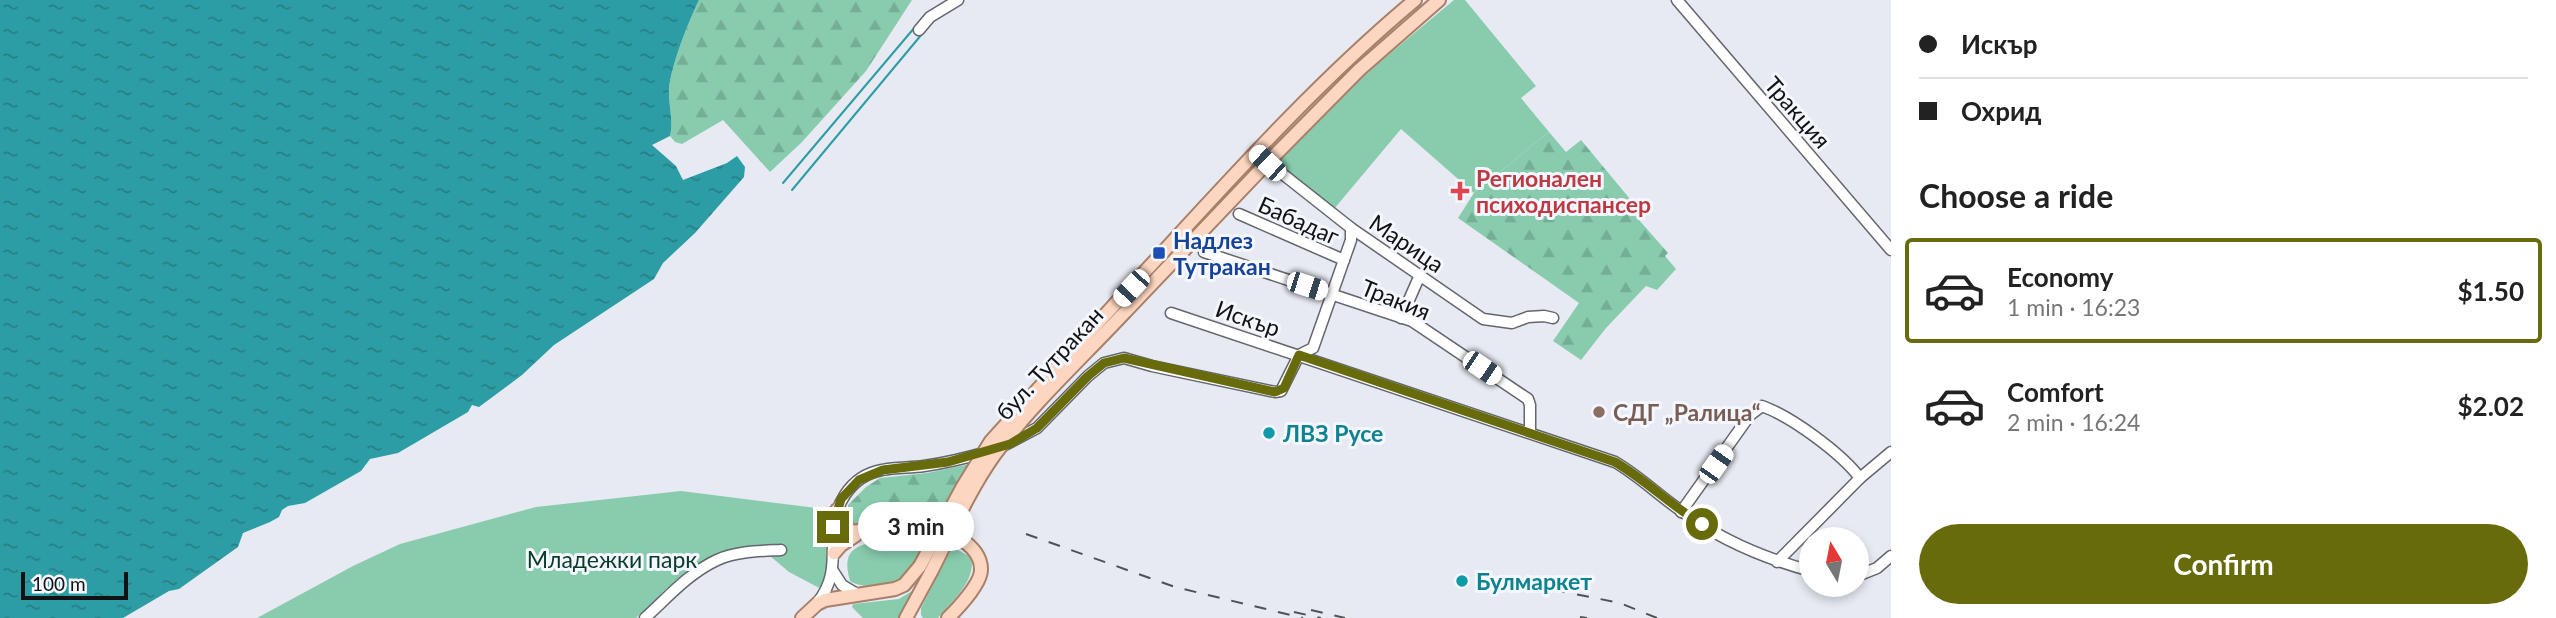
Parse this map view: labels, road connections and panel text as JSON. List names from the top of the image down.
{
  "streets": {
    "main road": ["бул. Тутракан"],
    "street": [
      "Тракция",
      "Бабадаг",
      "Марица",
      "Тракия",
      "Искър"
    ]
  },
  "crossings": [
    ["Марица", "бул. Тутракан"],
    ["Тракия", "Искър"]
  ],
  "parks": ["Младежки парк"],
  "places": {
    "health": ["Регионален психодиспансер"],
    "transit": ["Надлез Тутракан"],
    "other": ["СДГ „Ралица“", "ЛВЗ Русе", "Булмаркет"]
  },
  "scale_bar": "100 m",
  "north": "top",
  "page": {
    "banner": ["Искър", "Охрид"],
    "heading": "Choose a ride",
    "list": [
      {
        "name": "Economy",
        "note": "1 min · 16:23",
        "value": "$1.50"
      },
      {
        "name": "Comfort",
        "note": "2 min · 16:24",
        "value": "$2.02"
      }
    ],
    "bubble": "3 min",
    "buttons": "Confirm",
    "scale": "100 m"
  }
}
